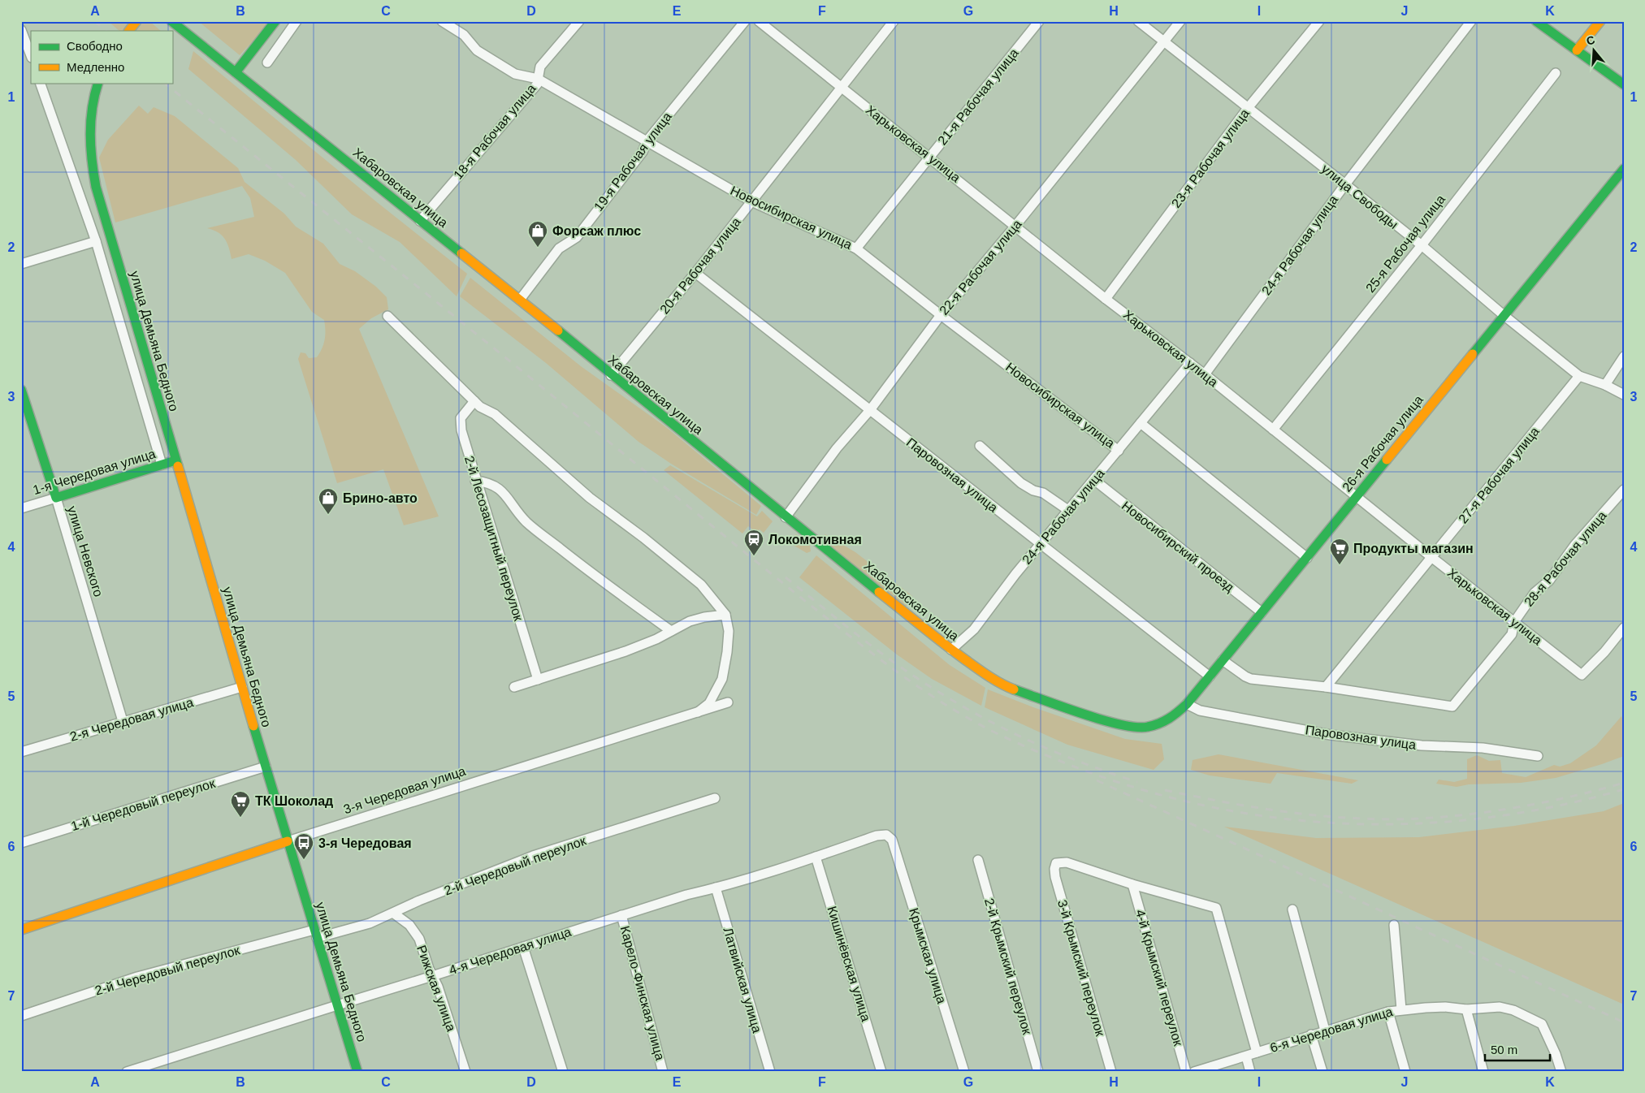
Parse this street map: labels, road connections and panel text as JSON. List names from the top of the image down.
{
  "streets": {
    "main road": [
      "Хабаровская улица",
      "улица Демьяна Бедного",
      "26-я Рабочая улица",
      "1-я Чередовая улица",
      "улица Невского",
      "3-я Чередовая улица"
    ],
    "street": [
      "21-я Рабочая улица",
      "18-я Рабочая улица",
      "Харьковская улица",
      "23-я Рабочая улица",
      "19-я Рабочая улица",
      "улица Свободы",
      "Новосибирская улица",
      "25-я Рабочая улица",
      "24-я Рабочая улица",
      "20-я Рабочая улица",
      "22-я Рабочая улица",
      "Паровозная улица",
      "27-я Рабочая улица",
      "2-й Лесозащитный переулок",
      "Новосибирский проезд",
      "28-я Рабочая улица",
      "2-я Чередовая улица",
      "1-й Чередовый переулок",
      "2-й Чередовый переулок",
      "4-я Чередовая улица",
      "Крымская улица",
      "Кишинёвская улица",
      "2-й Крымский переулок",
      "3-й Крымский переулок",
      "4-й Крымский переулок",
      "Латвийская улица",
      "Рижская улица",
      "Карело-Финская улица",
      "6-я Чередовая улица"
    ]
  },
  "crossings": [
    ["21-я Рабочая улица", "Харьковская улица"],
    ["21-я Рабочая улица", "Новосибирская улица"],
    ["18-я Рабочая улица", "Хабаровская улица"],
    ["18-я Рабочая улица", "Новосибирская улица"],
    ["Харьковская улица", "23-я Рабочая улица"],
    ["Харьковская улица", "25-я Рабочая улица"],
    ["Харьковская улица", "24-я Рабочая улица"],
    ["Харьковская улица", "20-я Рабочая улица"],
    ["Харьковская улица", "22-я Рабочая улица"],
    ["Харьковская улица", "26-я Рабочая улица"],
    ["Харьковская улица", "27-я Рабочая улица"],
    ["Харьковская улица", "28-я Рабочая улица"],
    ["23-я Рабочая улица", "улица Свободы"],
    ["19-я Рабочая улица", "Хабаровская улица"],
    ["19-я Рабочая улица", "Новосибирская улица"],
    ["Хабаровская улица", "24-я Рабочая улица"],
    ["Хабаровская улица", "20-я Рабочая улица"],
    ["Хабаровская улица", "22-я Рабочая улица"],
    ["Хабаровская улица", "26-я Рабочая улица"],
    ["улица Свободы", "25-я Рабочая улица"],
    ["улица Свободы", "24-я Рабочая улица"],
    ["улица Свободы", "22-я Рабочая улица"],
    ["улица Свободы", "26-я Рабочая улица"],
    ["улица Свободы", "27-я Рабочая улица"],
    ["Новосибирская улица", "24-я Рабочая улица"],
    ["Новосибирская улица", "20-я Рабочая улица"],
    ["Новосибирская улица", "22-я Рабочая улица"],
    ["24-я Рабочая улица", "Паровозная улица"],
    ["24-я Рабочая улица", "Новосибирский проезд"],
    ["20-я Рабочая улица", "Паровозная улица"],
    ["22-я Рабочая улица", "Паровозная улица"],
    ["улица Демьяна Бедного", "1-я Чередовая улица"],
    ["улица Демьяна Бедного", "2-я Чередовая улица"],
    ["улица Демьяна Бедного", "3-я Чередовая улица"],
    ["улица Демьяна Бедного", "1-й Чередовый переулок"],
    ["улица Демьяна Бедного", "2-й Чередовый переулок"],
    ["улица Демьяна Бедного", "4-я Чередовая улица"],
    ["26-я Рабочая улица", "Паровозная улица"],
    ["26-я Рабочая улица", "Новосибирский проезд"],
    ["1-я Чередовая улица", "улица Невского"],
    ["27-я Рабочая улица", "28-я Рабочая улица"],
    ["улица Невского", "2-я Чередовая улица"],
    ["2-й Чередовый переулок", "Рижская улица"],
    ["4-я Чередовая улица", "Крымская улица"],
    ["4-я Чередовая улица", "Кишинёвская улица"],
    ["4-я Чередовая улица", "Латвийская улица"],
    ["4-я Чередовая улица", "Рижская улица"],
    ["4-я Чередовая улица", "Карело-Финская улица"],
    ["3-й Крымский переулок", "4-й Крымский переулок"]
  ],
  "places": {
    "shop": ["Форсаж плюс", "Брино-авто"],
    "station": ["Локомотивная"],
    "supermarket": ["Продукты магазин", "ТК Шоколад"],
    "bus stop": ["3-я Чередовая"]
  },
  "legend": ["Свободно", "Медленно"],
  "scale_bar": "50 m",
  "north": "top",
  "grid": {
    "columns": [
      "A",
      "B",
      "C",
      "D",
      "E",
      "F",
      "G",
      "H",
      "I",
      "J",
      "K"
    ],
    "rows": [
      "1",
      "2",
      "3",
      "4",
      "5",
      "6",
      "7"
    ]
  }
}
